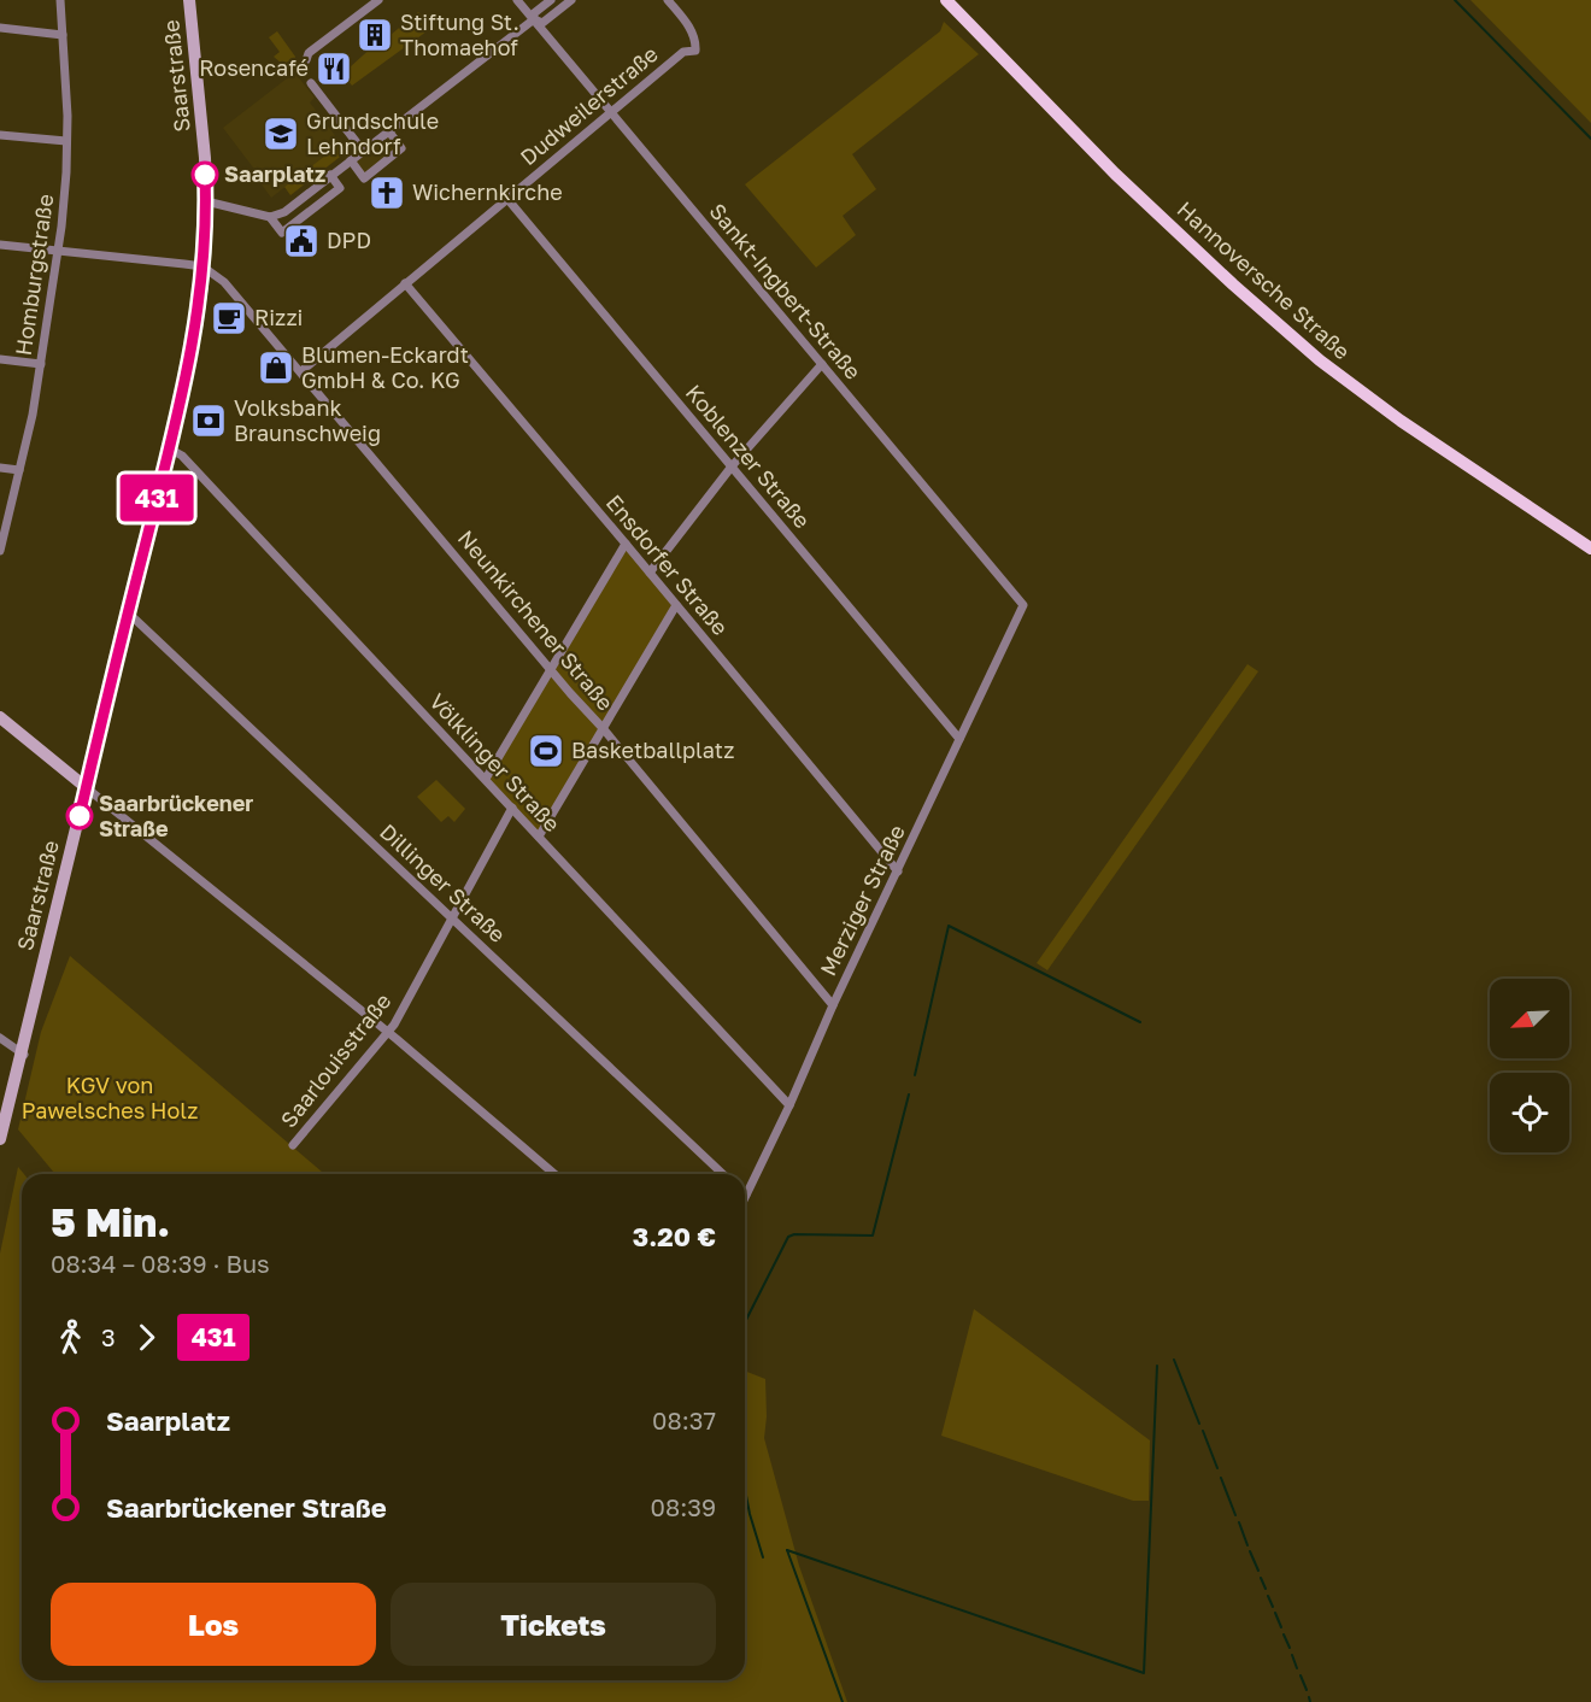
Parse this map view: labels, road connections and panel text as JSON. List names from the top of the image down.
{
  "streets": {
    "main road": ["Hannoversche Straße"],
    "street": [
      "Saarstraße",
      "Dudweilerstraße",
      "Homburgstraße",
      "Sankt-Ingbert-Straße",
      "Koblenzer Straße",
      "Ensdorfer Straße",
      "Neunkirchener Straße",
      "Völklinger Straße",
      "Dillinger Straße",
      "Merziger Straße",
      "Saarlouisstraße"
    ]
  },
  "crossings": [
    ["Saarstraße", "Neunkirchener Straße"],
    ["Saarstraße", "Völklinger Straße"],
    ["Saarstraße", "Dillinger Straße"],
    ["Dudweilerstraße", "Sankt-Ingbert-Straße"],
    ["Dudweilerstraße", "Koblenzer Straße"],
    ["Dudweilerstraße", "Ensdorfer Straße"],
    ["Dudweilerstraße", "Neunkirchener Straße"],
    ["Sankt-Ingbert-Straße", "Merziger Straße"],
    ["Koblenzer Straße", "Merziger Straße"],
    ["Ensdorfer Straße", "Merziger Straße"],
    ["Neunkirchener Straße", "Merziger Straße"],
    ["Völklinger Straße", "Merziger Straße"],
    ["Völklinger Straße", "Saarlouisstraße"],
    ["Dillinger Straße", "Saarlouisstraße"]
  ],
  "parks": ["KGV von Pawelsches Holz"],
  "places": {
    "building": ["Stiftung St. Thomaehof"],
    "restaurant": ["Rosencafé"],
    "school or university": ["Grundschule Lehndorf"],
    "other": ["Saarplatz", "Saarbrückener Straße"],
    "church": ["Wichernkirche"],
    "public building": ["DPD"],
    "cafe": ["Rizzi"],
    "shop": ["Blumen-Eckardt GmbH & Co. KG"],
    "bank": ["Volksbank Braunschweig"],
    "sports": ["Basketballplatz"]
  },
  "lines": ["bus line 431"],
  "north": "bottom left",
  "page": {
    "on_map": "431",
    "heading": ["5 Min.", "08:34 – 08:39 · Bus", "3.20 €"],
    "legs": ["3", "431"],
    "list": [
      {
        "name": "Saarplatz",
        "value": "08:37"
      },
      {
        "name": "Saarbrückener Straße",
        "value": "08:39"
      }
    ],
    "buttons": ["Los", "Tickets"]
  }
}
